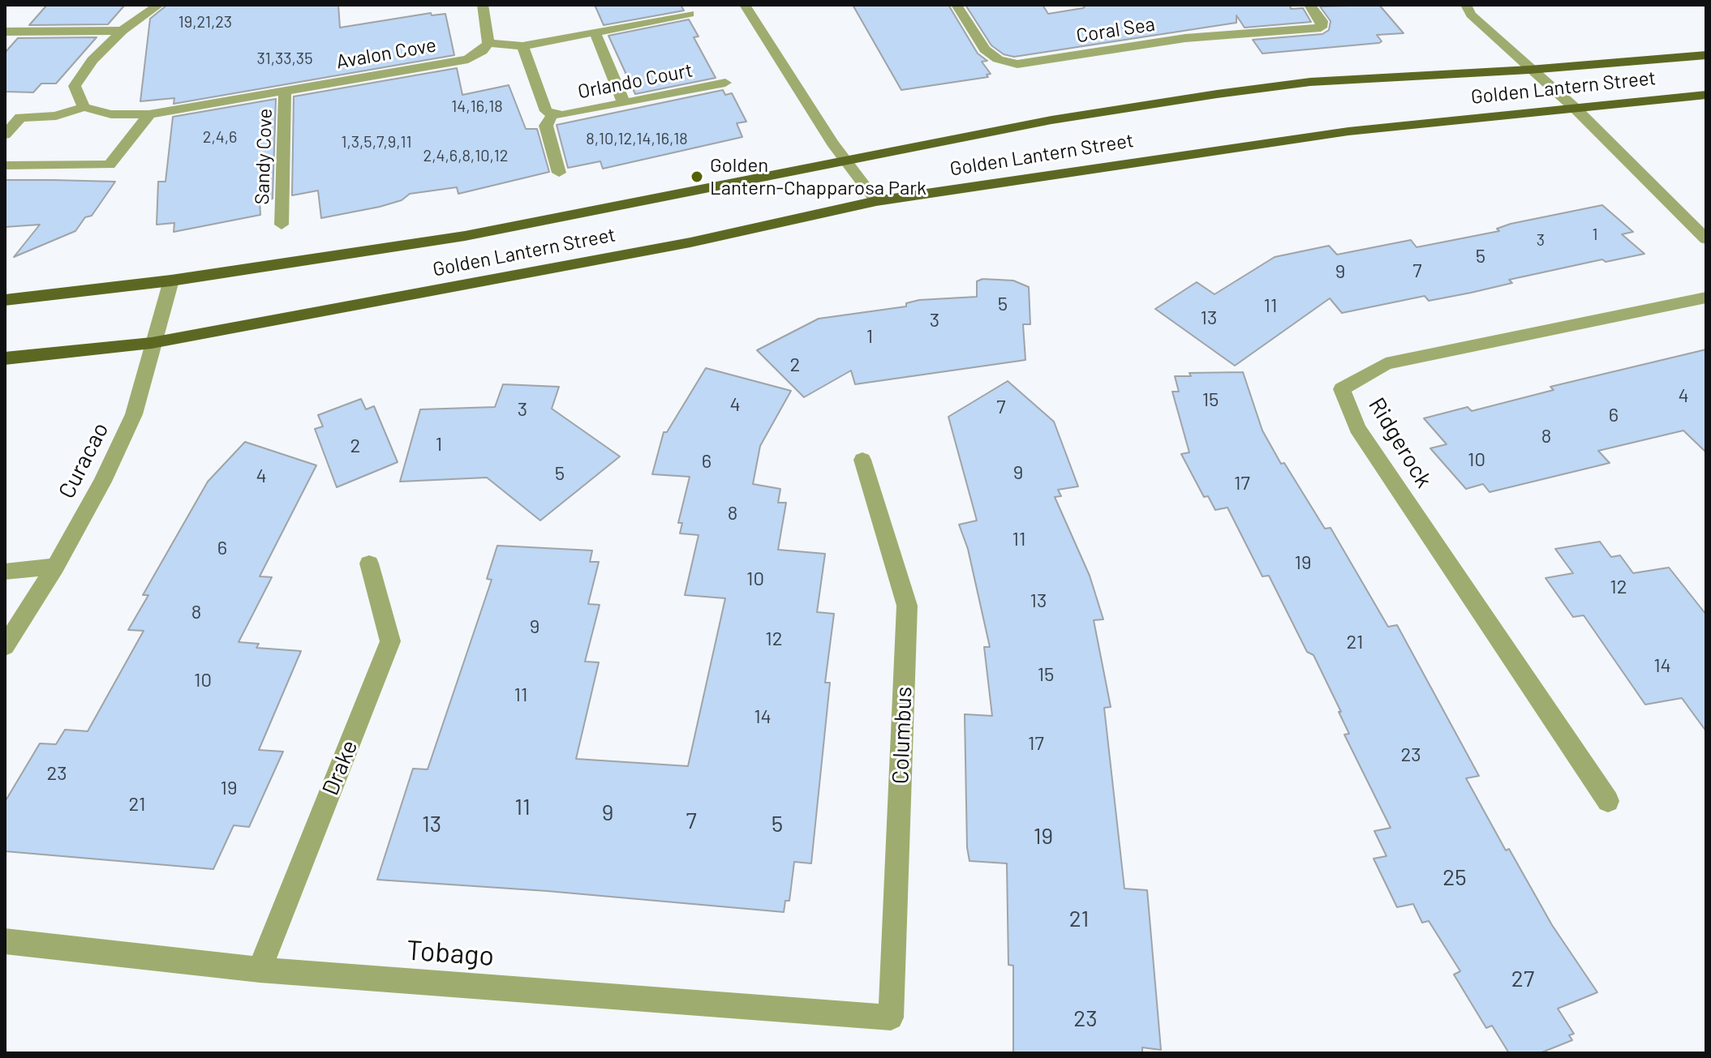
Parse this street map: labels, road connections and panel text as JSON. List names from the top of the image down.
{
  "streets": {
    "main road": ["Golden Lantern Street"],
    "street": [
      "Coral Sea",
      "Avalon Cove",
      "Orlando Court",
      "Sandy Cove",
      "Ridgerock",
      "Curacao",
      "Columbus",
      "Drake",
      "Tobago"
    ]
  },
  "crossings": [
    ["Avalon Cove", "Sandy Cove"],
    ["Golden Lantern Street", "Curacao"],
    ["Columbus", "Tobago"],
    ["Drake", "Tobago"]
  ],
  "places": ["Golden Lantern-Chapparosa Park"],
  "house_numbers": [
    "19,21,23",
    "31,33,35",
    "14,16,18",
    "2,4,6",
    "8,10,12,14,16,18",
    "1,3,5,7,9,11",
    "2,4,6,8,10,12",
    "1",
    "3",
    "5",
    "7",
    "9",
    "5",
    "11",
    "13",
    "3",
    "1",
    "2",
    "4",
    "15",
    "4",
    "7",
    "3",
    "6",
    "8",
    "1",
    "2",
    "10",
    "6",
    "9",
    "5",
    "4",
    "17",
    "8",
    "11",
    "6",
    "19",
    "10",
    "12",
    "13",
    "8",
    "9",
    "12",
    "21",
    "14",
    "15",
    "10",
    "11",
    "14",
    "17",
    "23",
    "23",
    "19",
    "21",
    "11",
    "9",
    "7",
    "13",
    "5",
    "19",
    "25",
    "21",
    "27",
    "23"
  ]
}
